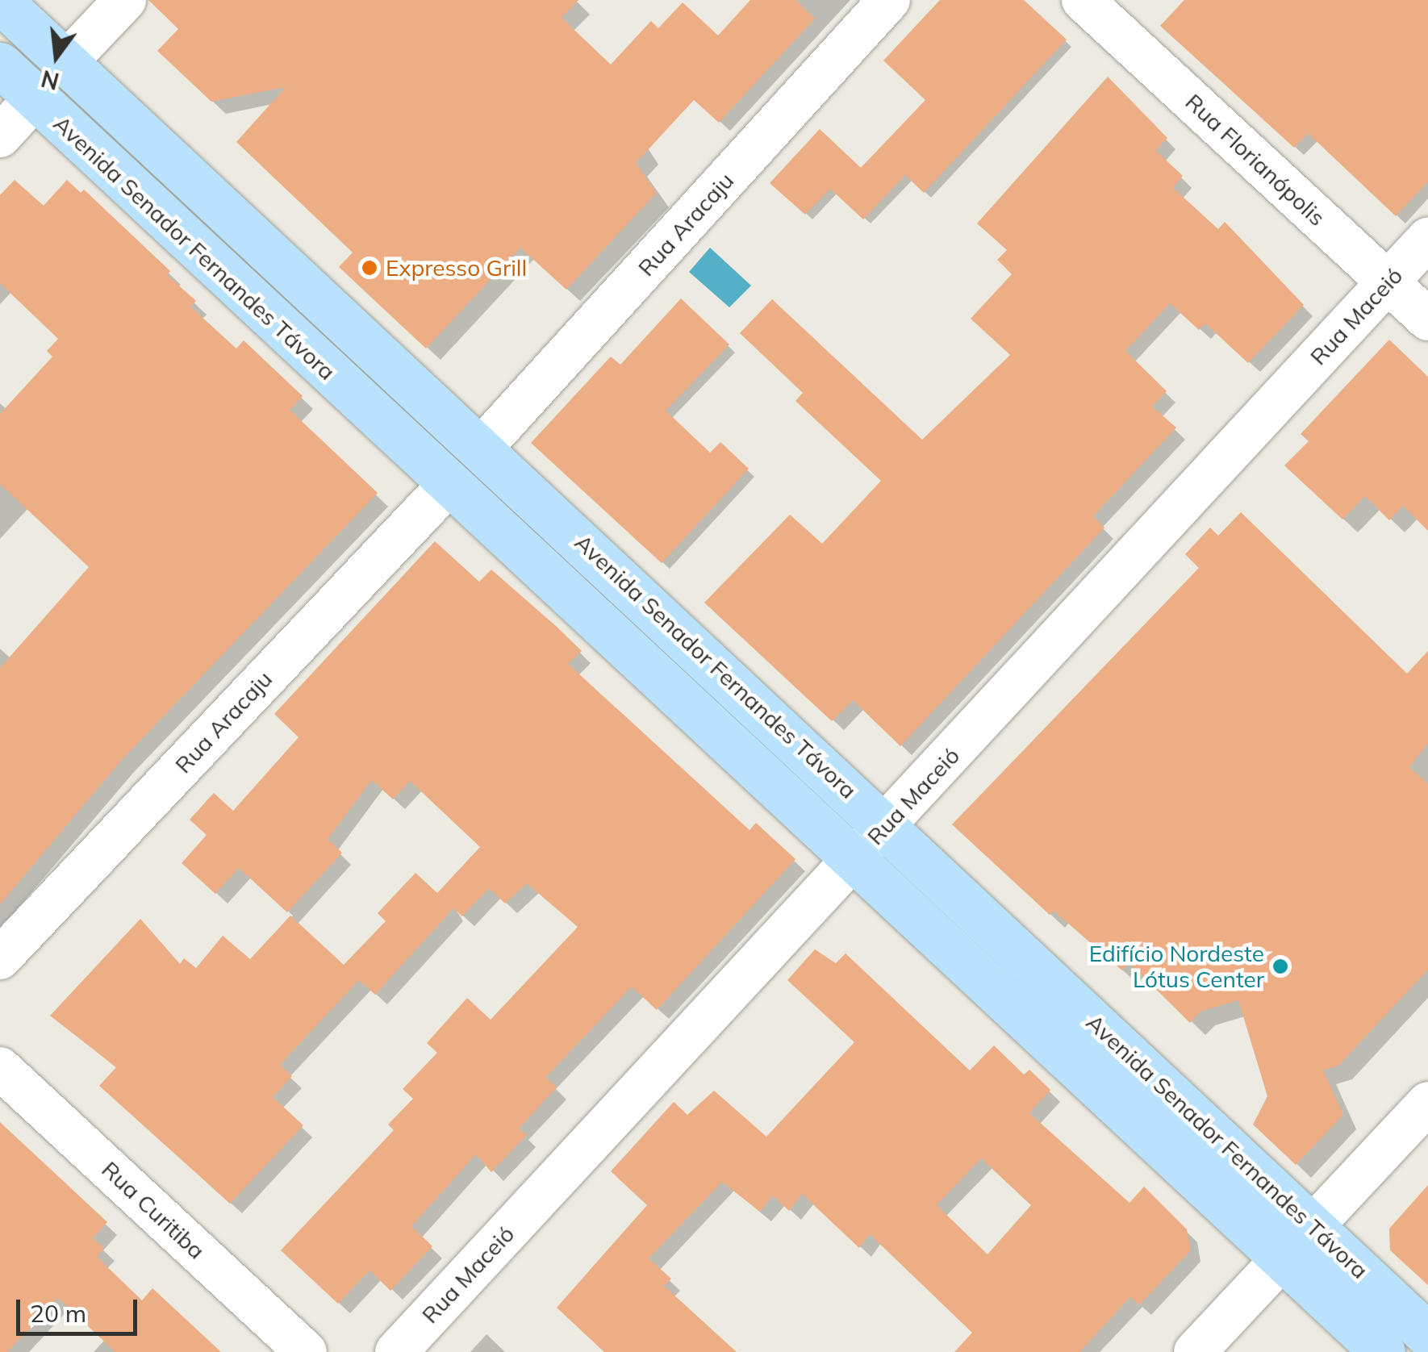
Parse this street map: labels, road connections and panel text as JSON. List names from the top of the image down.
{
  "streets": {
    "main road": ["Avenida Senador Fernandes Távora"],
    "street": [
      "Rua Florianópolis",
      "Rua Aracaju",
      "Rua Maceió",
      "Rua Curitiba"
    ]
  },
  "crossings": [
    ["Rua Florianópolis", "Rua Maceió"],
    ["Rua Aracaju", "Avenida Senador Fernandes Távora"],
    ["Avenida Senador Fernandes Távora", "Rua Maceió"]
  ],
  "places": ["Expresso Grill", "Edifício Nordeste Lótus Center"],
  "scale_bar": "20 m",
  "north": "bottom"
}
